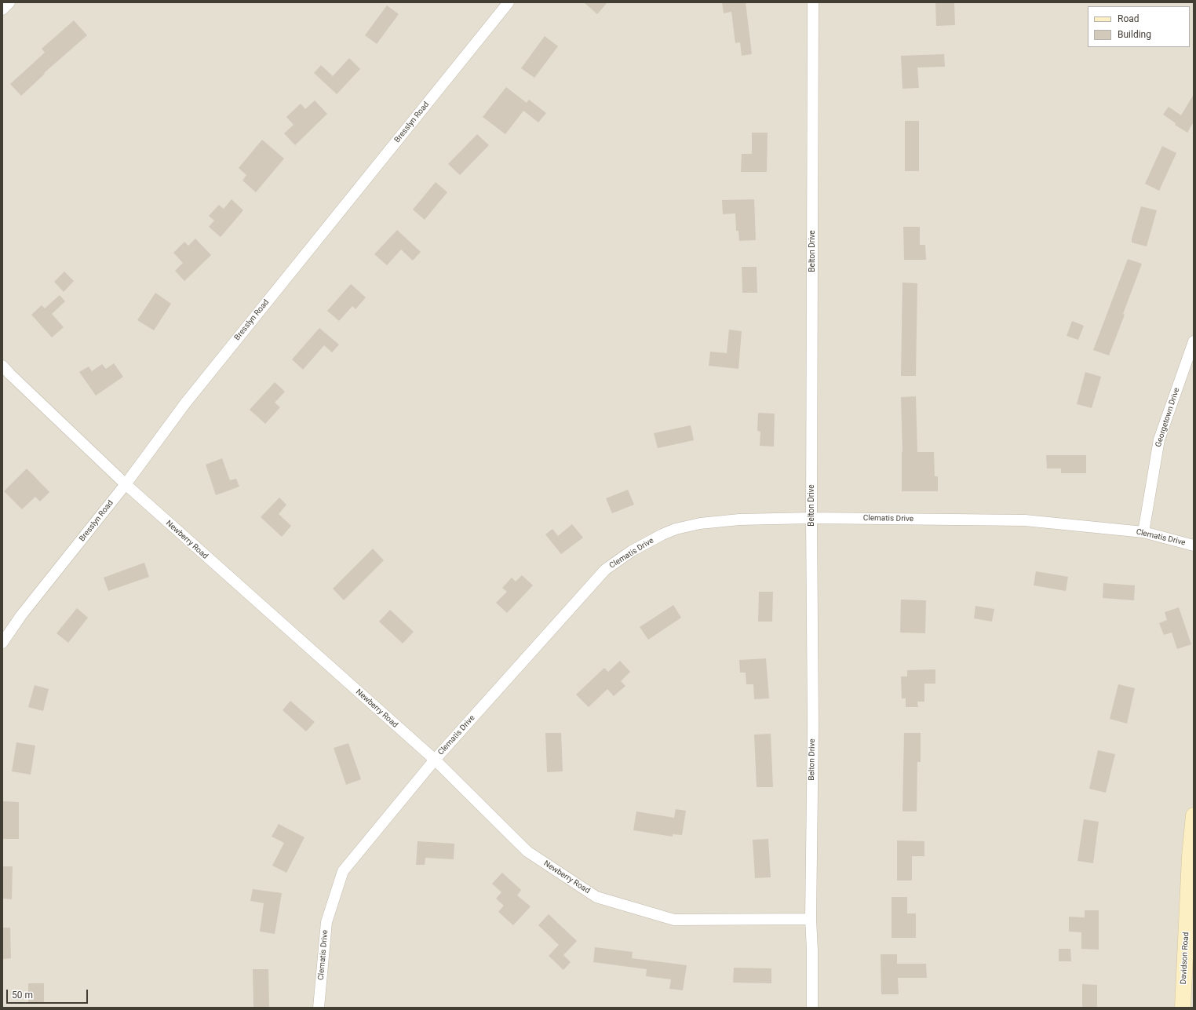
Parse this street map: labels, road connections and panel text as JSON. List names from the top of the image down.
{
  "streets": {
    "street": [
      "Bresslyn Road",
      "Belton Drive",
      "Georgetown Drive",
      "Clematis Drive",
      "Newberry Road",
      "Davidson Road"
    ]
  },
  "crossings": [
    ["Bresslyn Road", "Newberry Road"],
    ["Belton Drive", "Clematis Drive"],
    ["Belton Drive", "Newberry Road"],
    ["Georgetown Drive", "Clematis Drive"],
    ["Clematis Drive", "Newberry Road"]
  ],
  "legend": ["Road", "Building"],
  "scale_bar": "50 m"
}
